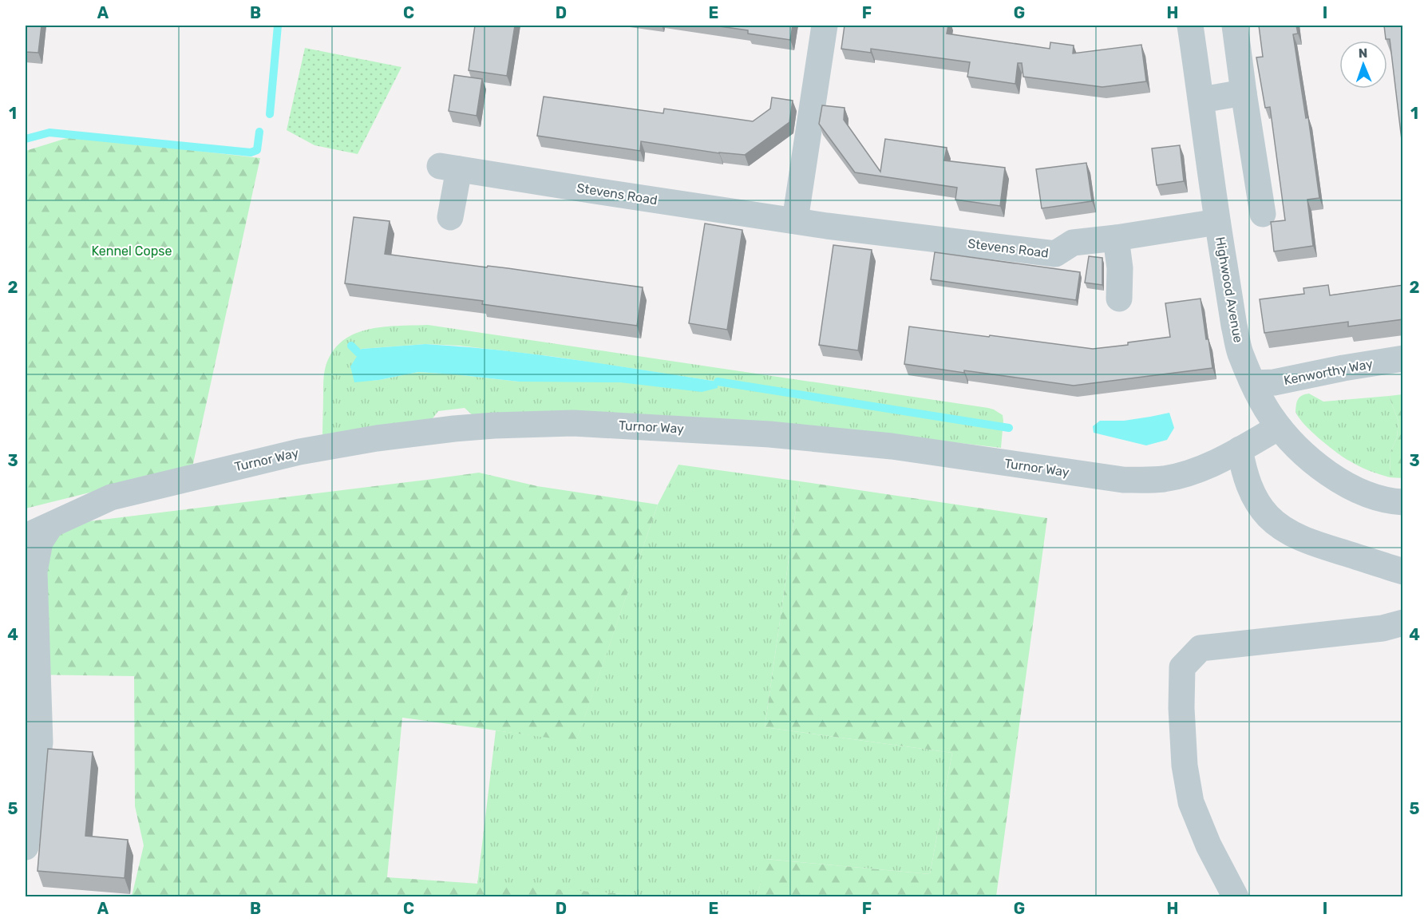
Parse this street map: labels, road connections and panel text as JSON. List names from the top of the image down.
{
  "streets": {
    "street": [
      "Stevens Road",
      "Highwood Avenue",
      "Kenworthy Way",
      "Turnor Way"
    ]
  },
  "crossings": [
    ["Stevens Road", "Highwood Avenue"],
    ["Highwood Avenue", "Kenworthy Way"],
    ["Highwood Avenue", "Turnor Way"]
  ],
  "parks": ["Kennel Copse"],
  "north": "top",
  "grid": {
    "columns": [
      "A",
      "B",
      "C",
      "D",
      "E",
      "F",
      "G",
      "H",
      "I"
    ],
    "rows": [
      "1",
      "2",
      "3",
      "4",
      "5"
    ]
  }
}
